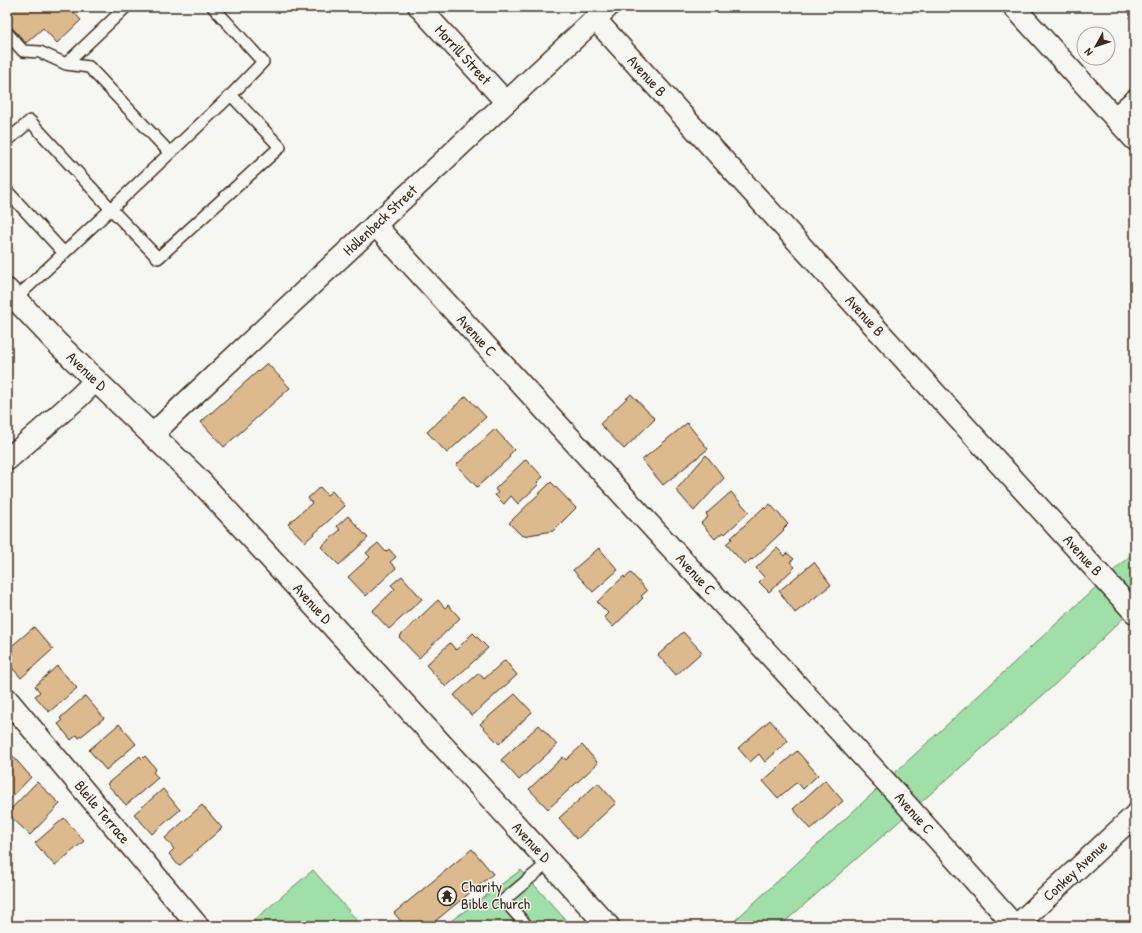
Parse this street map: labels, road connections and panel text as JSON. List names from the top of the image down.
{
  "streets": {
    "street": [
      "Morrill Street",
      "Avenue B",
      "Hollenbeck Street",
      "Avenue C",
      "Avenue D",
      "Bleile Terrace",
      "Conkey Avenue"
    ]
  },
  "crossings": [
    ["Morrill Street", "Hollenbeck Street"],
    ["Avenue B", "Hollenbeck Street"],
    ["Hollenbeck Street", "Avenue C"],
    ["Hollenbeck Street", "Avenue D"],
    ["Avenue C", "Conkey Avenue"]
  ],
  "places": {
    "temple": ["Charity Bible Church"]
  },
  "north": "bottom left"
}
